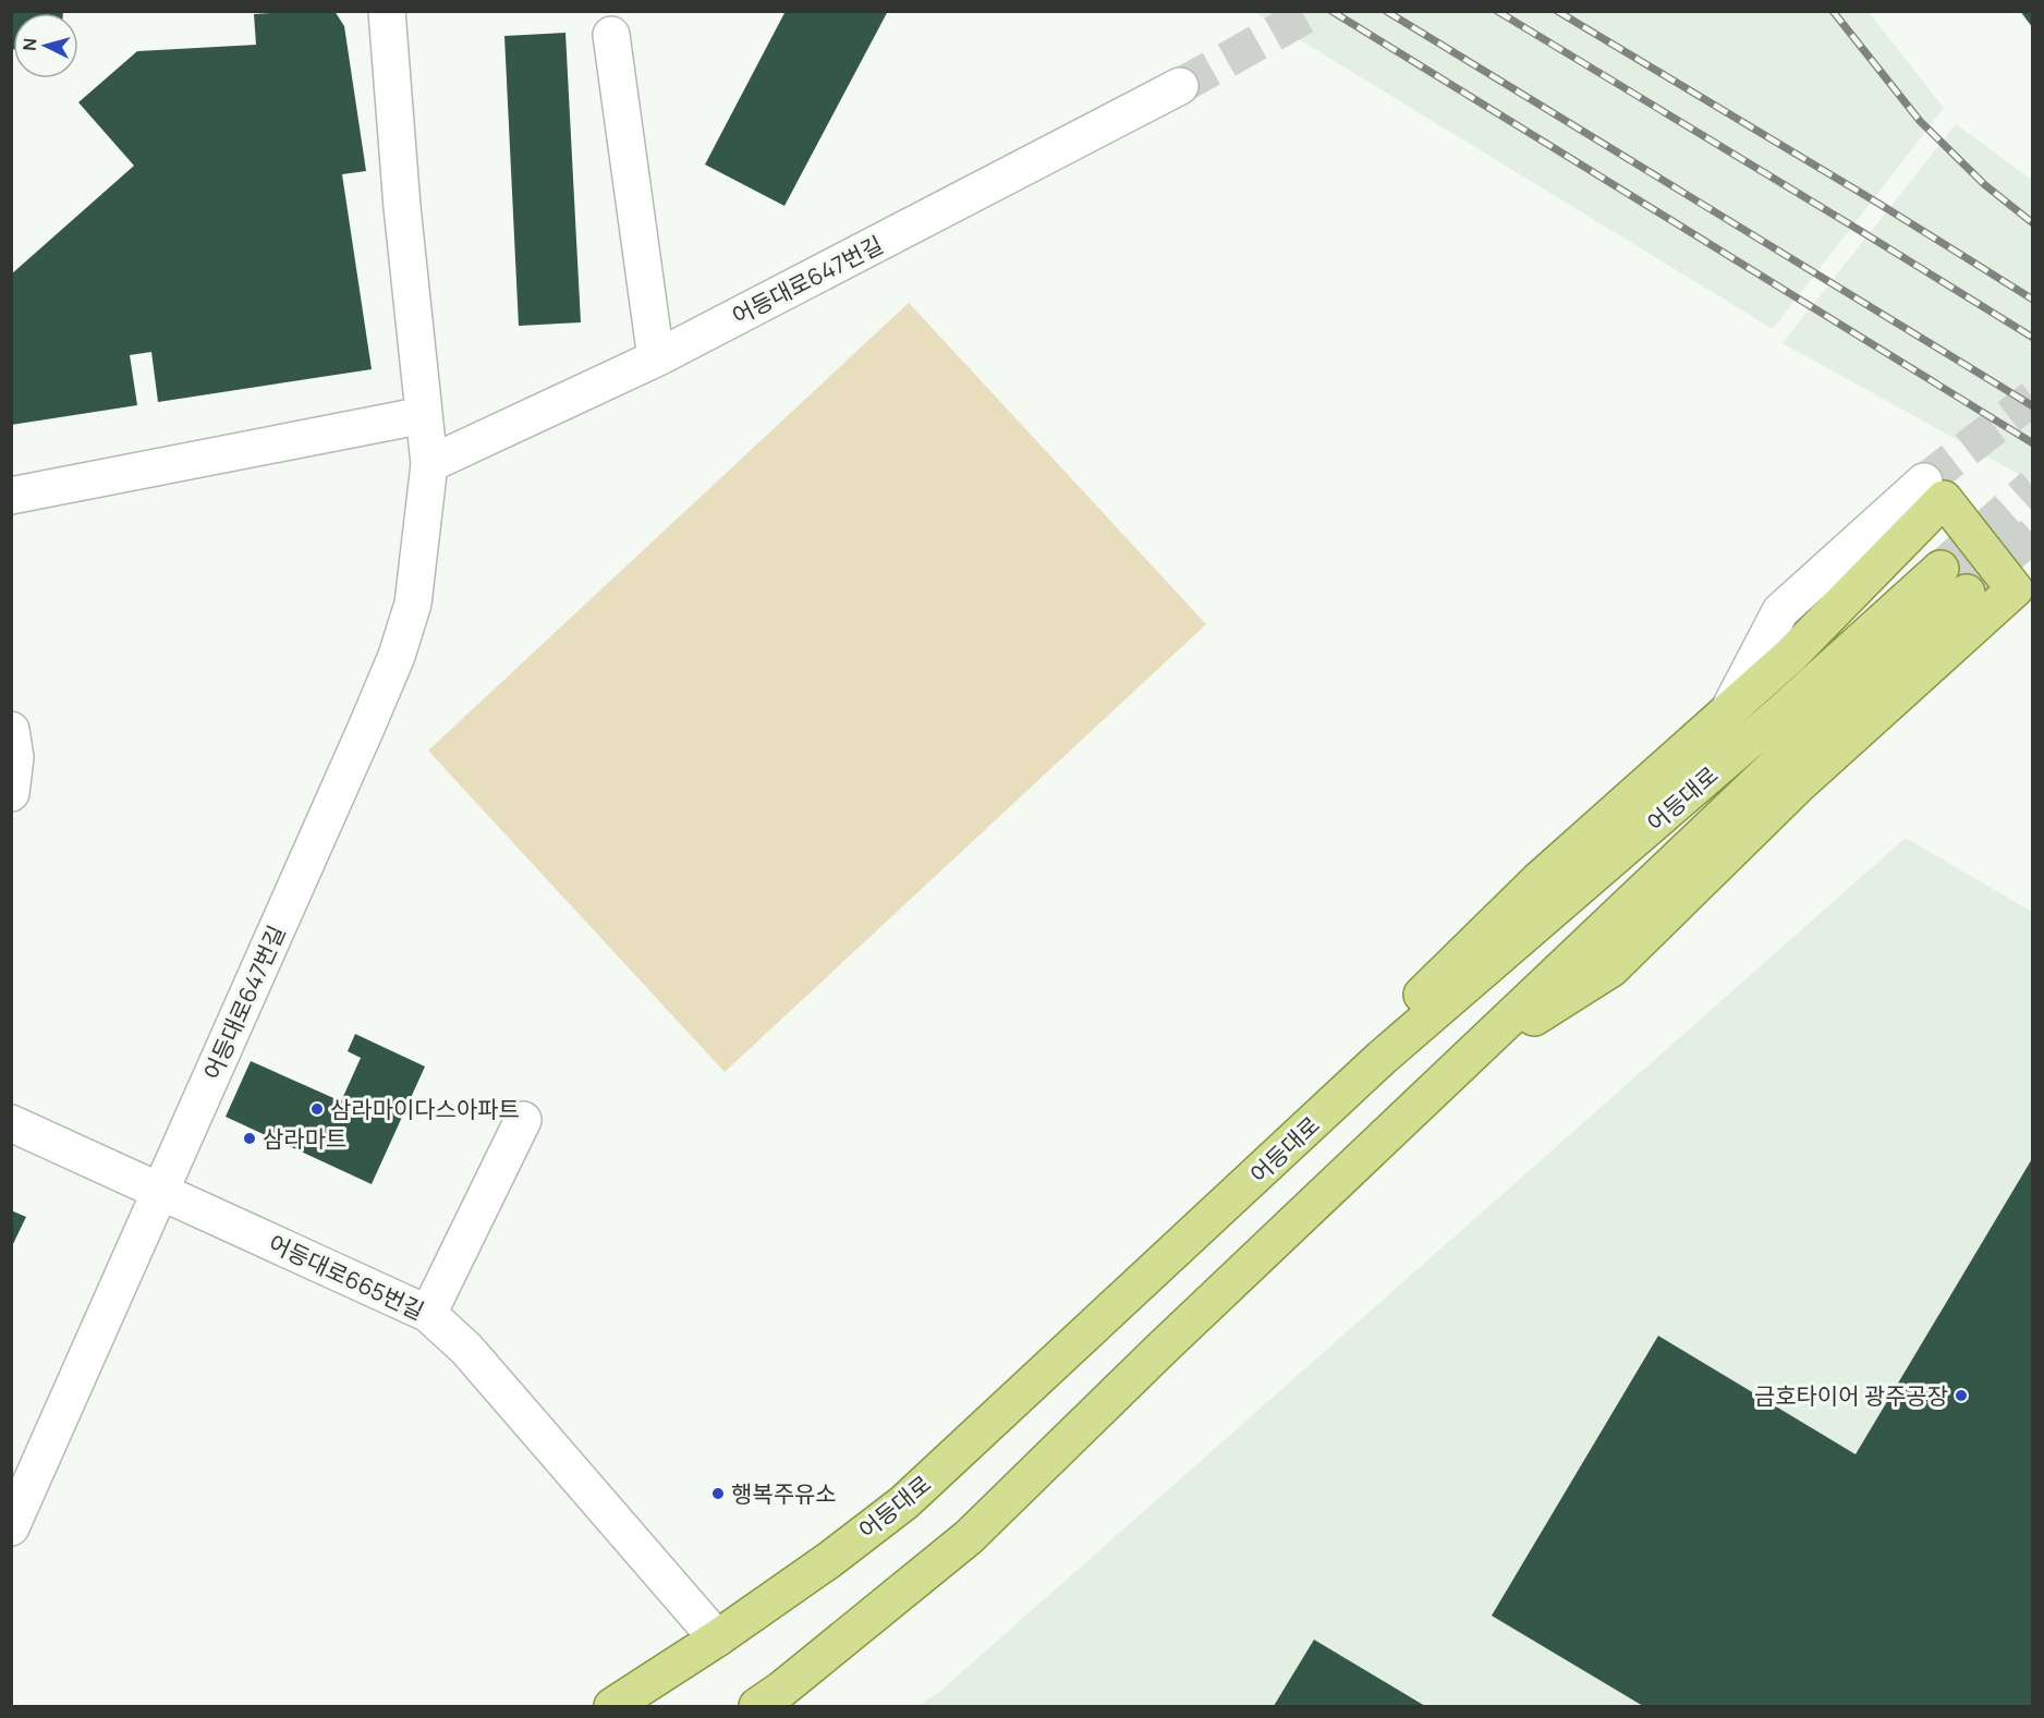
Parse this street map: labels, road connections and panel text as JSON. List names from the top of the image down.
{
  "streets": {
    "main road": ["어등대로"],
    "street": ["어등대로647번길", "어등대로665번길"]
  },
  "crossings": [
    ["어등대로647번길", "어등대로665번길"],
    ["어등대로", "어등대로665번길"]
  ],
  "places": [
    "삼라마이다스아파트",
    "삼라마트",
    "금호타이어 광주공장",
    "행복주유소"
  ],
  "north": "left"
}
